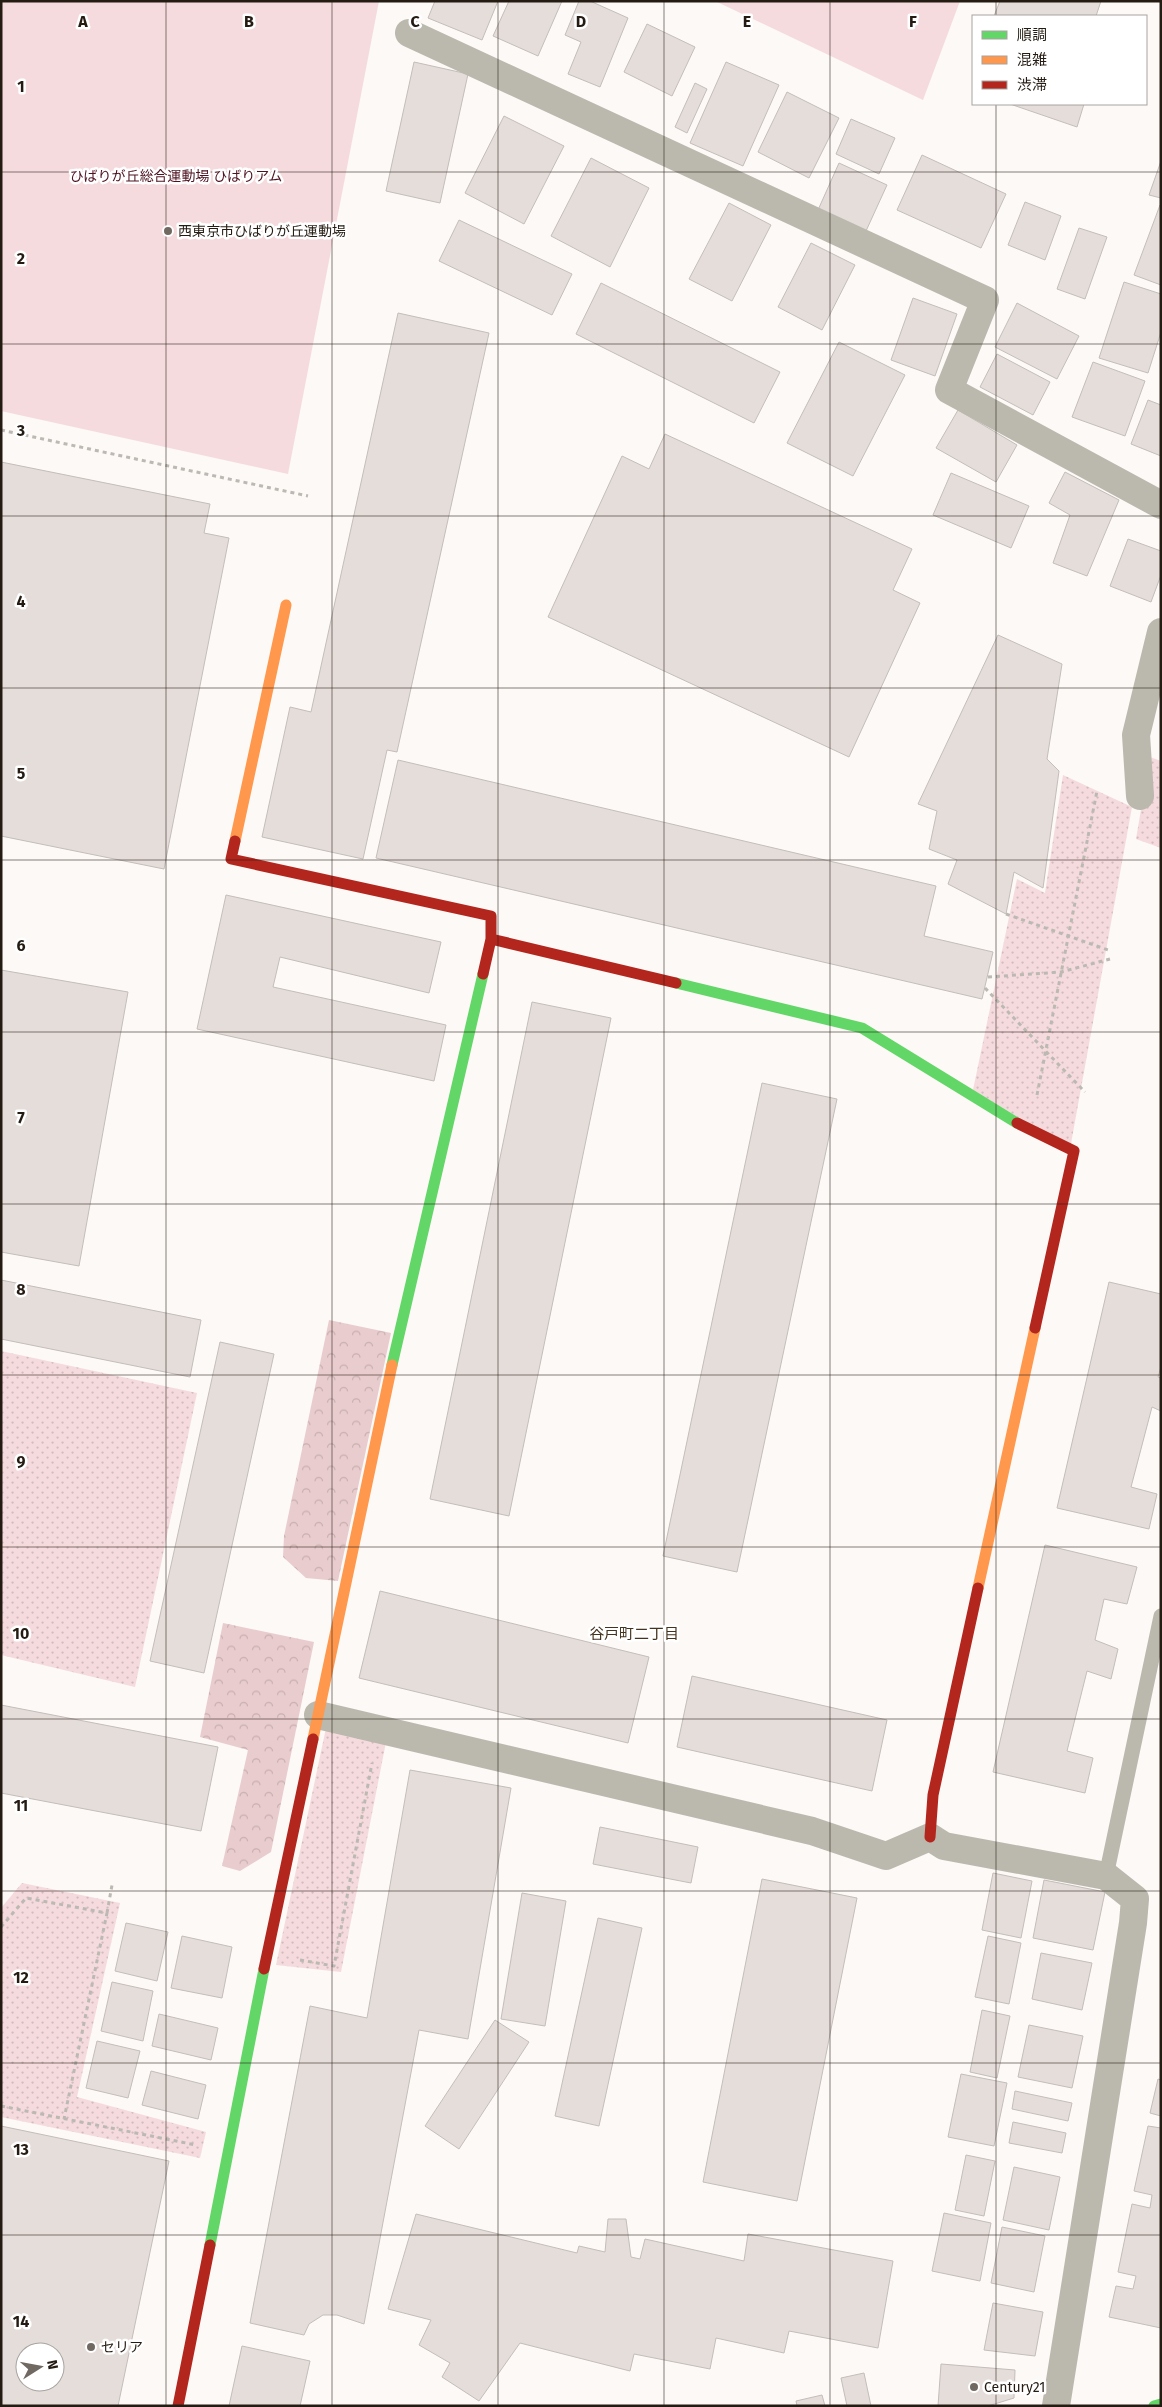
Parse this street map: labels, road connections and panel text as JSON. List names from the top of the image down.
{
  "districts": ["谷戸町二丁目"],
  "parks": ["ひばりが丘総合運動場 ひばりアム"],
  "places": ["西東京市ひばりが丘運動場", "セリア", "Century21"],
  "legend": ["順調", "混雑", "渋滞"],
  "north": "right",
  "grid": {
    "columns": [
      "A",
      "B",
      "C",
      "D",
      "E",
      "F"
    ],
    "rows": [
      "1",
      "2",
      "3",
      "4",
      "5",
      "6",
      "7",
      "8",
      "9",
      "10",
      "11",
      "12",
      "13",
      "14"
    ]
  }
}
